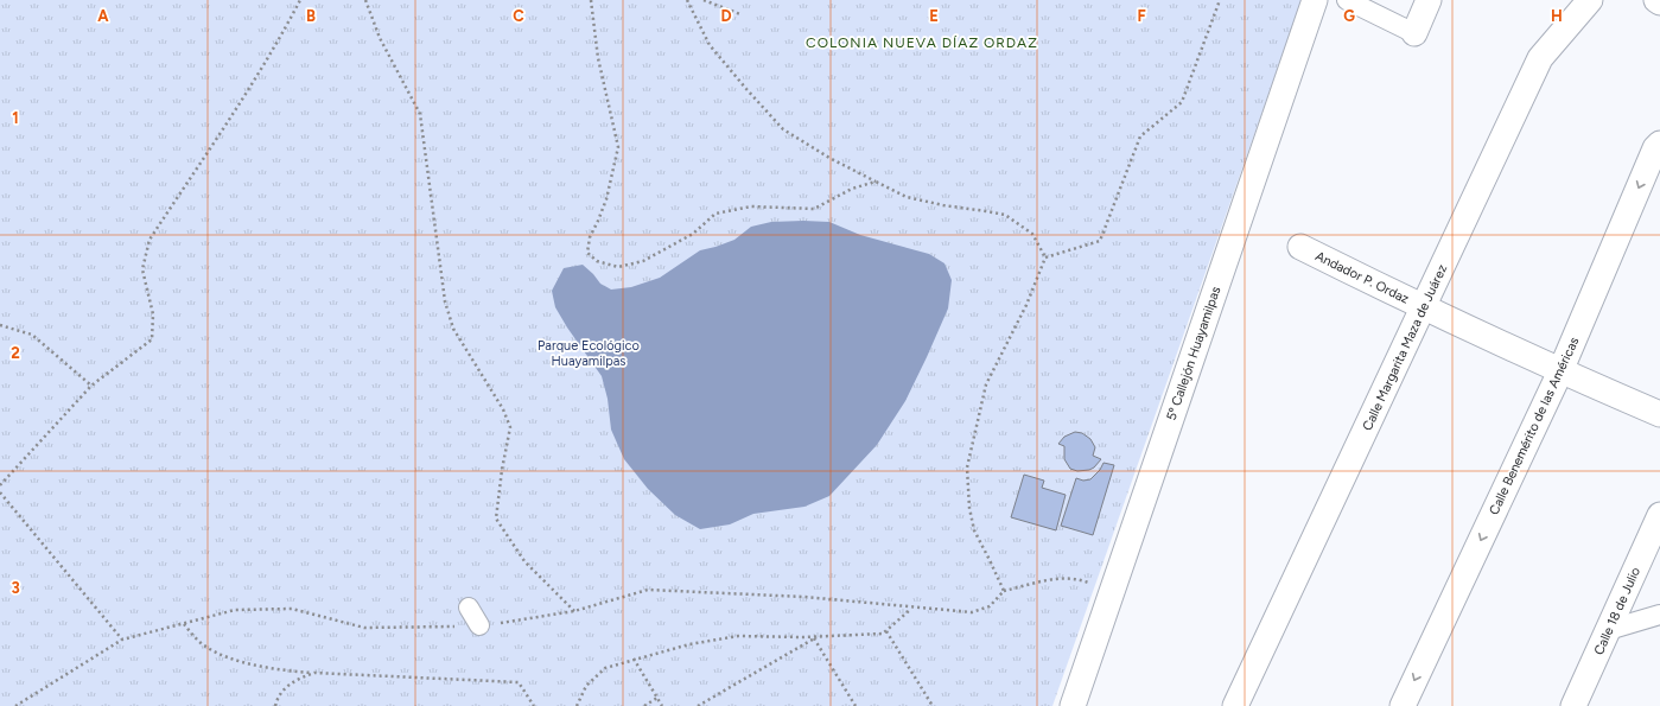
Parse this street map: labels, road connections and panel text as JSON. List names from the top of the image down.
{
  "streets": {
    "street": [
      "Andador P. Ordaz",
      "Calle Margarita Maza de Juárez",
      "5º Callejón Huayamilpas",
      "Calle Benemérito de las Américas",
      "Calle 18 de Julio"
    ]
  },
  "crossings": [
    ["Andador P. Ordaz", "Calle Margarita Maza de Juárez"],
    ["Andador P. Ordaz", "Calle Benemérito de las Américas"]
  ],
  "one_way": ["Calle Benemérito de las Américas"],
  "districts": ["COLONIA NUEVA DÍAZ ORDAZ"],
  "parks": ["Parque Ecológico Huayamilpas"],
  "grid": {
    "columns": [
      "A",
      "B",
      "C",
      "D",
      "E",
      "F",
      "G",
      "H"
    ],
    "rows": ["1", "2", "3"]
  }
}
